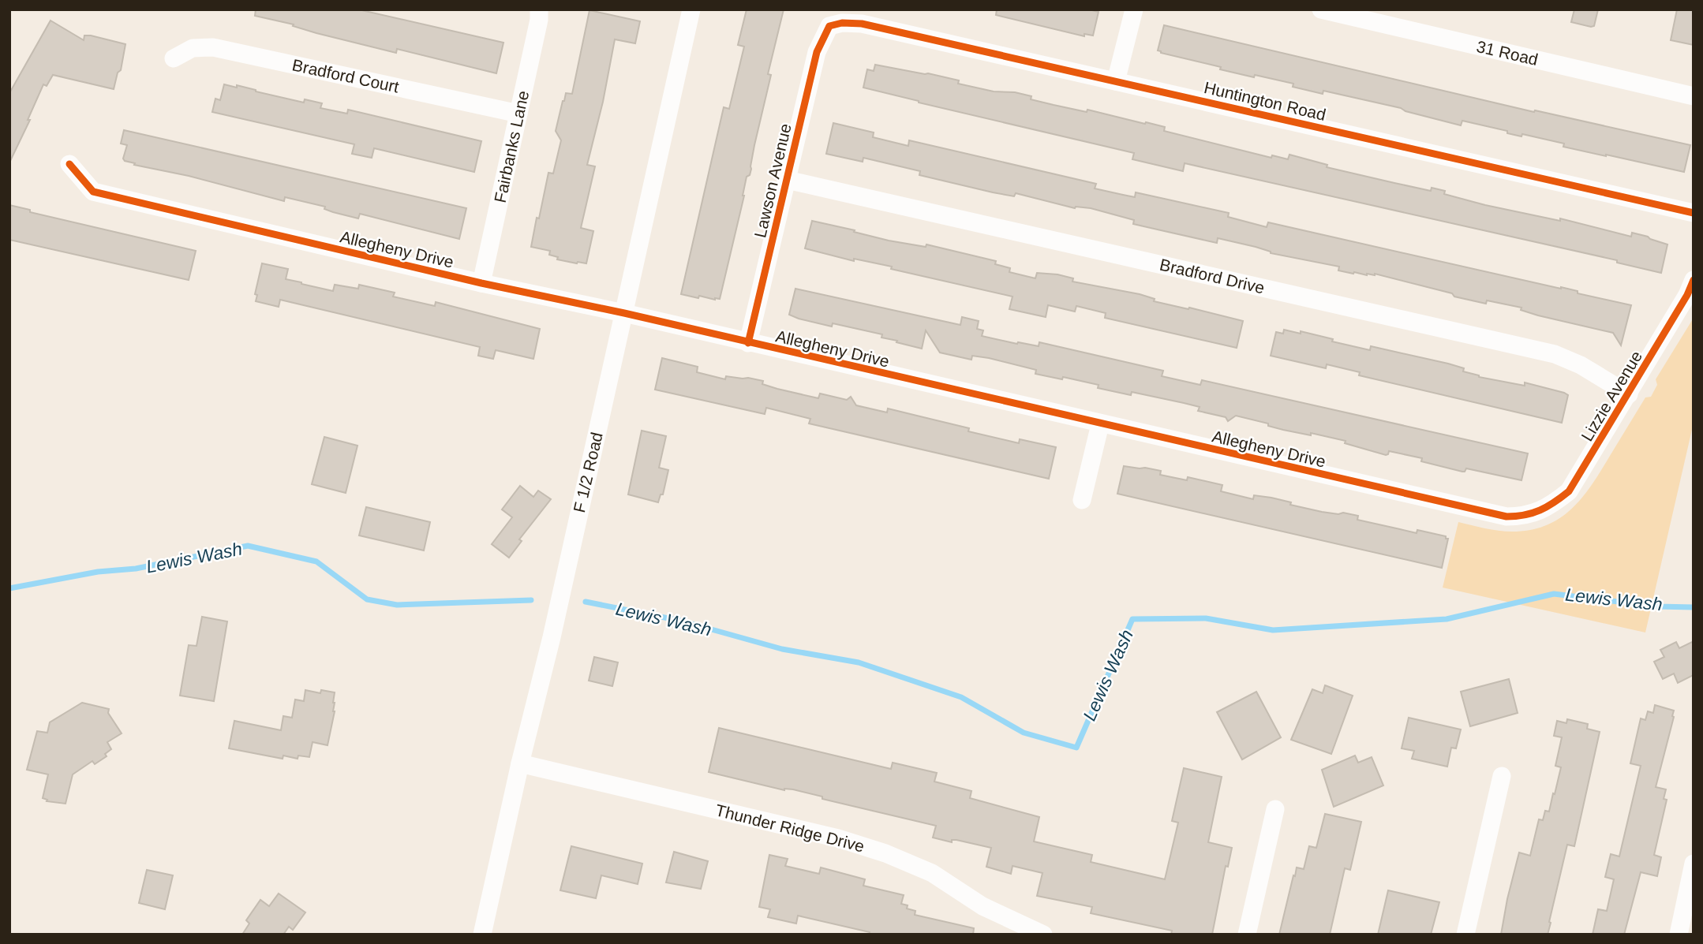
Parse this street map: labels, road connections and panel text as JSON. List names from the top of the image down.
{
  "streets": {
    "street": [
      "31 Road",
      "Bradford Court",
      "Huntington Road",
      "Fairbanks Lane",
      "Lawson Avenue",
      "Allegheny Drive",
      "Bradford Drive",
      "Lizzie Avenue",
      "F 1/2 Road",
      "Thunder Ridge Drive"
    ]
  },
  "crossings": [
    ["Bradford Court", "Fairbanks Lane"],
    ["Huntington Road", "Lawson Avenue"],
    ["Fairbanks Lane", "Allegheny Drive"],
    ["Lawson Avenue", "Allegheny Drive"],
    ["Lawson Avenue", "Bradford Drive"],
    ["Allegheny Drive", "Lizzie Avenue"],
    ["Allegheny Drive", "F 1/2 Road"],
    ["Bradford Drive", "Lizzie Avenue"],
    ["F 1/2 Road", "Thunder Ridge Drive"]
  ],
  "water": ["Lewis Wash"]
}
